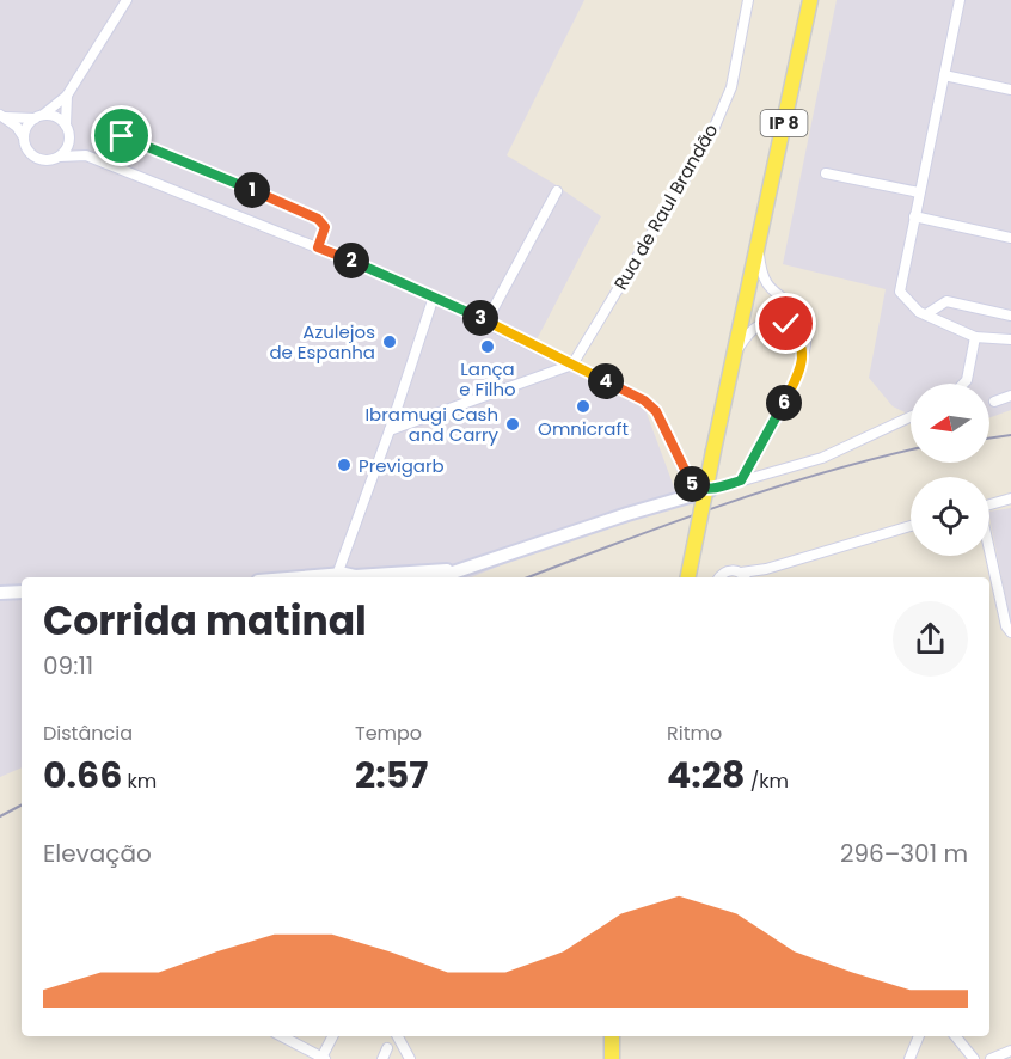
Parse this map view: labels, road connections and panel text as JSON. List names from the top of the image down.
{
  "streets": {
    "main road": ["IP 8"],
    "street": ["Rua de Raul Brandão"]
  },
  "places": [
    "Azulejos de Espanha",
    "Lança e Filho",
    "Omnicraft",
    "Ibramugi Cash and Carry",
    "Previgarb"
  ],
  "north": "left",
  "page": {
    "pins": [
      "1",
      "2",
      "3",
      "4",
      "6",
      "5"
    ],
    "heading": ["Corrida matinal", "09:11"],
    "stats": [
      ["Distância", "0.66 km"],
      ["Tempo", "2:57"],
      ["Ritmo", "4:28 /km"]
    ],
    "chart": ["Elevação", "296–301 m"]
  }
}
